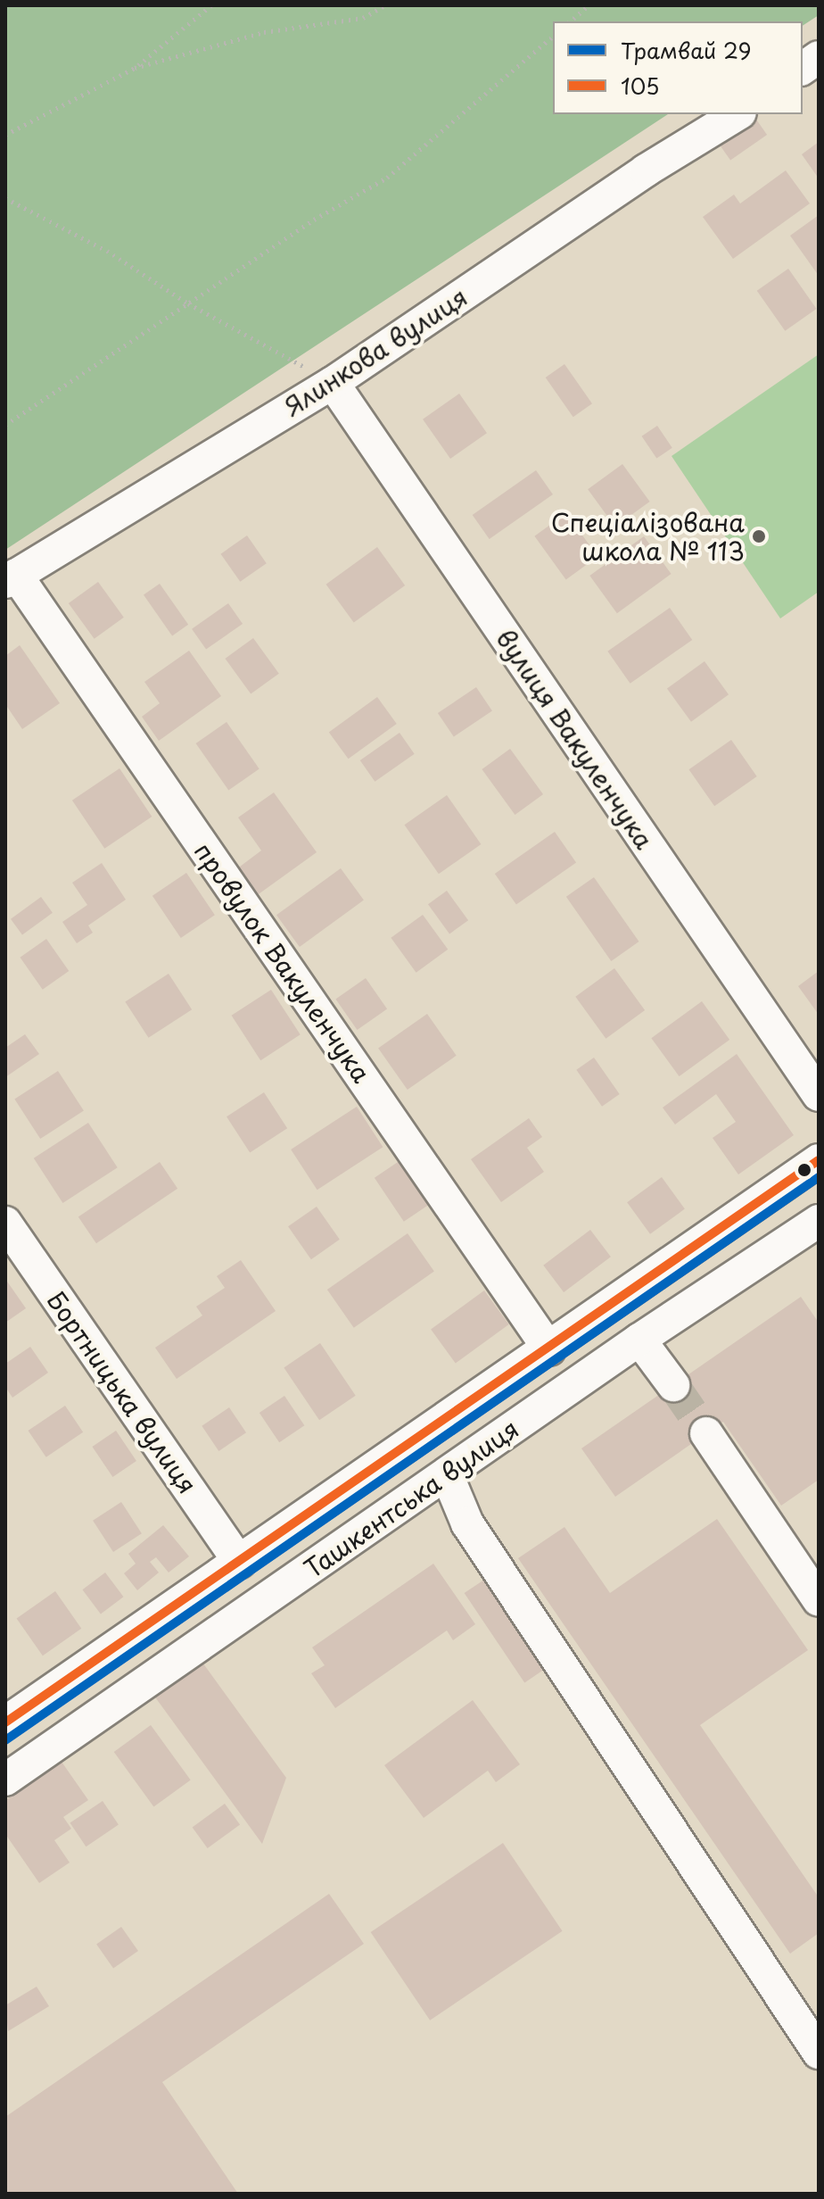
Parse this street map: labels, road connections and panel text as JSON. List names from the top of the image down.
{
  "streets": {
    "street": [
      "Ялинкова вулиця",
      "вулиця Вакуленчука",
      "провулок Вакуленчука",
      "Бортницька вулиця",
      "Ташкентська вулиця"
    ]
  },
  "crossings": [
    ["Ялинкова вулиця", "вулиця Вакуленчука"],
    ["Ялинкова вулиця", "провулок Вакуленчука"],
    ["провулок Вакуленчука", "Ташкентська вулиця"],
    ["Бортницька вулиця", "Ташкентська вулиця"]
  ],
  "places": ["Спеціалізована школа № 113"],
  "lines": ["transit line 105", "tram line 29"],
  "legend": ["Трамвай 29", "105"]
}
